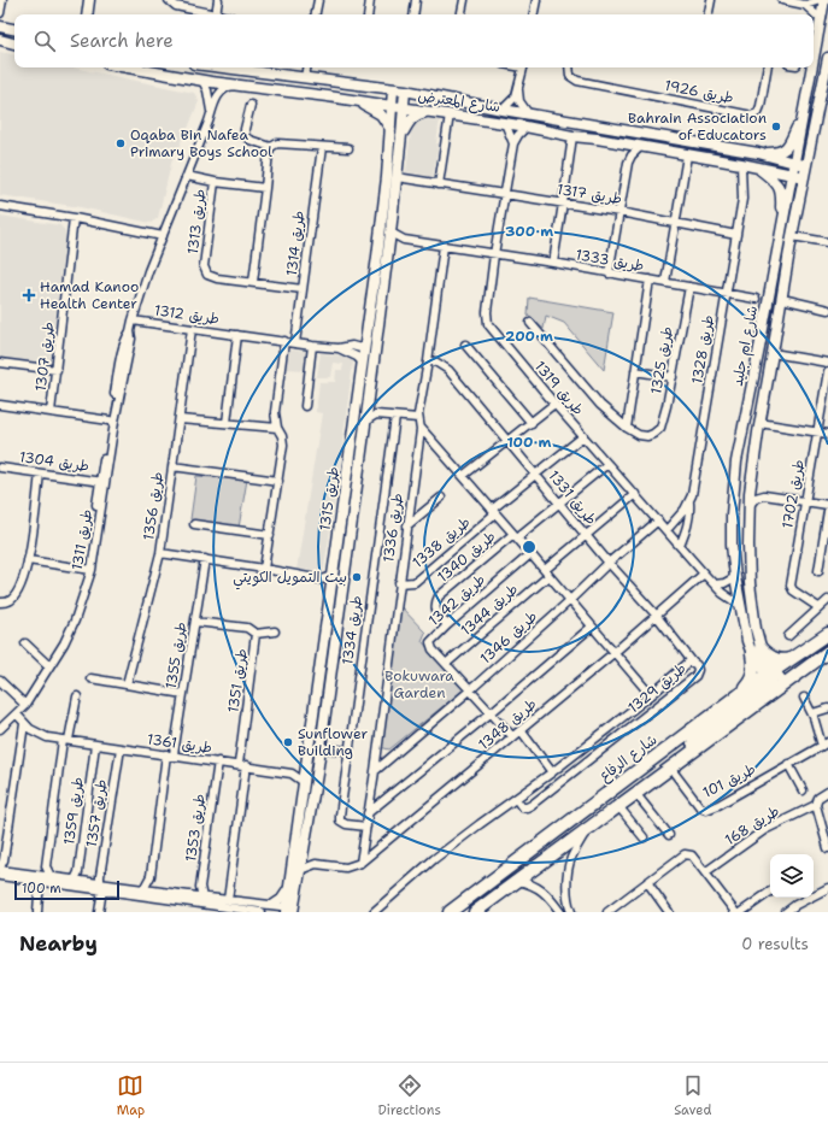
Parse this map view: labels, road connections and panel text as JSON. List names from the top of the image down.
{
  "streets": {
    "main road": ["شارع الرفاع"],
    "street": [
      "طريق 1926",
      "شارع المعترض",
      "طريق 1317",
      "طريق 1313",
      "طريق 1314",
      "طريق 1333",
      "طريق 1312",
      "شارع ام جليد",
      "طريق 1328",
      "طريق 1307",
      "طريق 1325",
      "طريق 1319",
      "طريق 1304",
      "طريق 1702",
      "طريق 1331",
      "طريق 1315",
      "طريق 1356",
      "طريق 1336",
      "طريق 1311",
      "طريق 1338",
      "طريق 1340",
      "طريق 1342",
      "طريق 1344",
      "طريق 1334",
      "طريق 1346",
      "طريق 1355",
      "طريق 1351",
      "طريق 1329",
      "طريق 1348",
      "طريق 1361",
      "طريق 101",
      "طريق 1359",
      "طريق 1357",
      "طريق 168",
      "طريق 1353"
    ]
  },
  "crossings": [
    ["شارع المعترض", "شارع ام جليد"],
    ["شارع المعترض", "طريق 1328"],
    ["شارع المعترض", "طريق 1319"],
    ["شارع المعترض", "طريق 1315"],
    ["شارع المعترض", "طريق 1311"],
    ["طريق 1317", "طريق 1328"],
    ["طريق 1317", "طريق 1319"],
    ["طريق 1317", "طريق 1315"],
    ["طريق 1313", "طريق 1314"],
    ["طريق 1314", "طريق 1312"],
    ["طريق 1333", "طريق 1328"],
    ["طريق 1333", "طريق 1325"],
    ["طريق 1333", "طريق 1319"],
    ["طريق 1333", "طريق 1315"],
    ["طريق 1333", "طريق 1336"],
    ["طريق 1312", "طريق 1315"],
    ["طريق 1312", "طريق 1356"],
    ["طريق 1312", "طريق 1311"],
    ["شارع ام جليد", "طريق 1319"],
    ["شارع ام جليد", "شارع الرفاع"],
    ["طريق 1328", "طريق 1319"],
    ["طريق 1319", "طريق 1338"],
    ["طريق 1319", "طريق 1340"],
    ["طريق 1319", "طريق 1344"],
    ["طريق 1319", "طريق 1346"],
    ["طريق 1319", "طريق 1348"],
    ["طريق 1304", "طريق 1311"],
    ["طريق 1331", "طريق 1336"],
    ["طريق 1331", "طريق 1338"],
    ["طريق 1331", "طريق 1340"],
    ["طريق 1331", "طريق 1344"],
    ["طريق 1331", "طريق 1346"],
    ["طريق 1331", "طريق 1329"],
    ["طريق 1331", "طريق 1348"],
    ["طريق 1315", "طريق 1361"],
    ["طريق 1336", "طريق 1338"],
    ["طريق 1336", "طريق 1334"],
    ["طريق 1336", "طريق 1346"],
    ["طريق 1336", "طريق 1348"],
    ["طريق 1311", "طريق 1361"],
    ["طريق 1340", "طريق 1342"],
    ["طريق 1342", "طريق 1344"],
    ["طريق 1342", "طريق 1346"],
    ["طريق 1342", "طريق 1348"],
    ["طريق 1355", "طريق 1351"],
    ["طريق 1355", "طريق 1361"],
    ["طريق 1351", "طريق 1361"],
    ["طريق 1361", "طريق 1359"],
    ["طريق 1361", "طريق 1357"],
    ["طريق 1361", "طريق 1353"],
    ["شارع الرفاع", "طريق 101"]
  ],
  "parks": ["Bokuwara Garden"],
  "places": {
    "other": [
      "Bahrain Association of Educators",
      "Oqaba Bin Nafea Primary Boys School",
      "بيت التمويل الكويتي",
      "Sunflower Building"
    ],
    "health": ["Hamad Kanoo Health Center"]
  },
  "scale_bar": "100 m",
  "page": {
    "search": "Search here",
    "scale": "100 m",
    "heading": ["Nearby", "0 results"],
    "nav": ["Map", "Directions", "Saved"]
  },
  "rings": ["300 m", "200 m", "100 m"]
}
